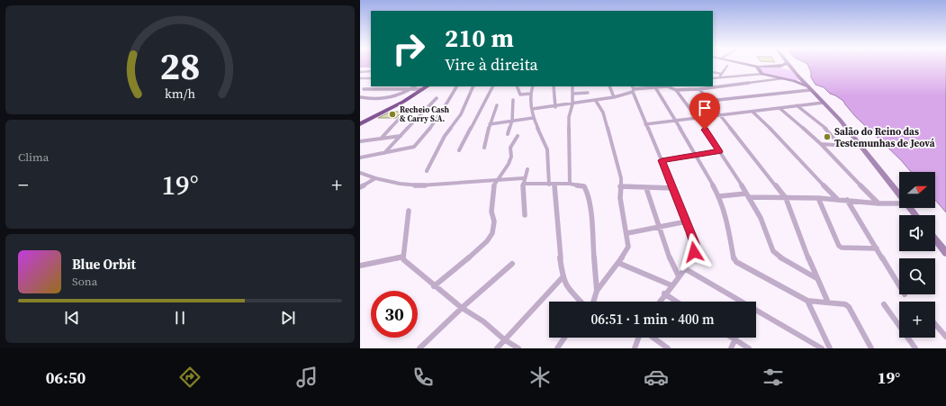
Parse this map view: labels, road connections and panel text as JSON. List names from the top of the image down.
{
  "places": ["Recheio Cash & Carry S.A.", "Salão do Reino das Testemunhas de Jeová"],
  "north": "right",
  "page": {
    "turn": ["210 m", "Vire à direita"],
    "tile": "Clima",
    "heat": ["−", "19°", "+"],
    "map_buttons": "+",
    "song": ["Blue Orbit", "Sona"],
    "limit": "30",
    "trip": "06:51 · 1 min · 400 m",
    "tabs": ["06:50", "19°"],
    "gauge": ["28", "km/h"]
  }
}
